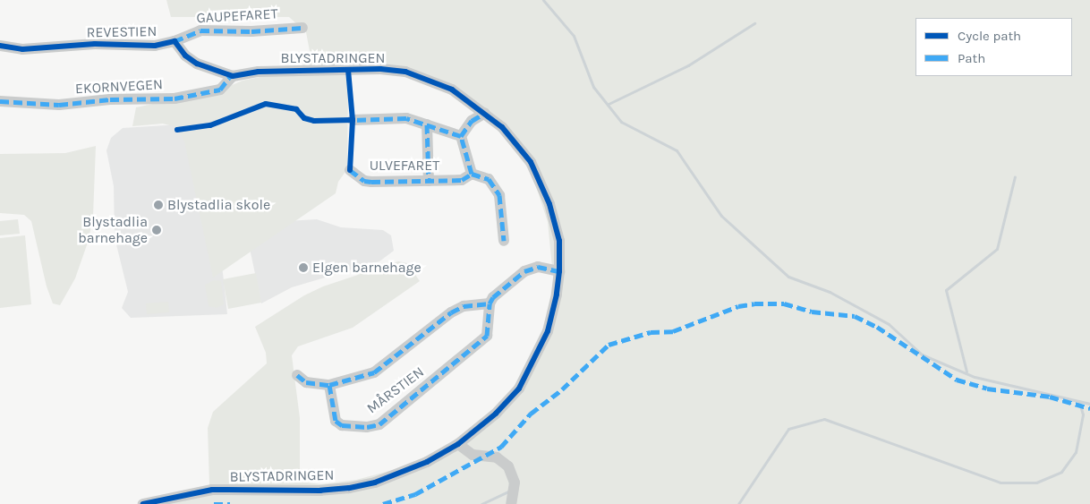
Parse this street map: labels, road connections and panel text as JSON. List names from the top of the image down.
{
  "streets": {
    "street": [
      "GAUPEFARET",
      "REVESTIEN",
      "BLYSTADRINGEN",
      "EKORNVEGEN",
      "ULVEFARET",
      "MÅRSTIEN"
    ]
  },
  "crossings": [
    ["GAUPEFARET", "REVESTIEN"],
    ["REVESTIEN", "BLYSTADRINGEN"],
    ["REVESTIEN", "EKORNVEGEN"],
    ["BLYSTADRINGEN", "EKORNVEGEN"]
  ],
  "places": ["Blystadlia skole", "Blystadlia barnehage", "Elgen barnehage"],
  "legend": ["Cycle path", "Path"]
}
